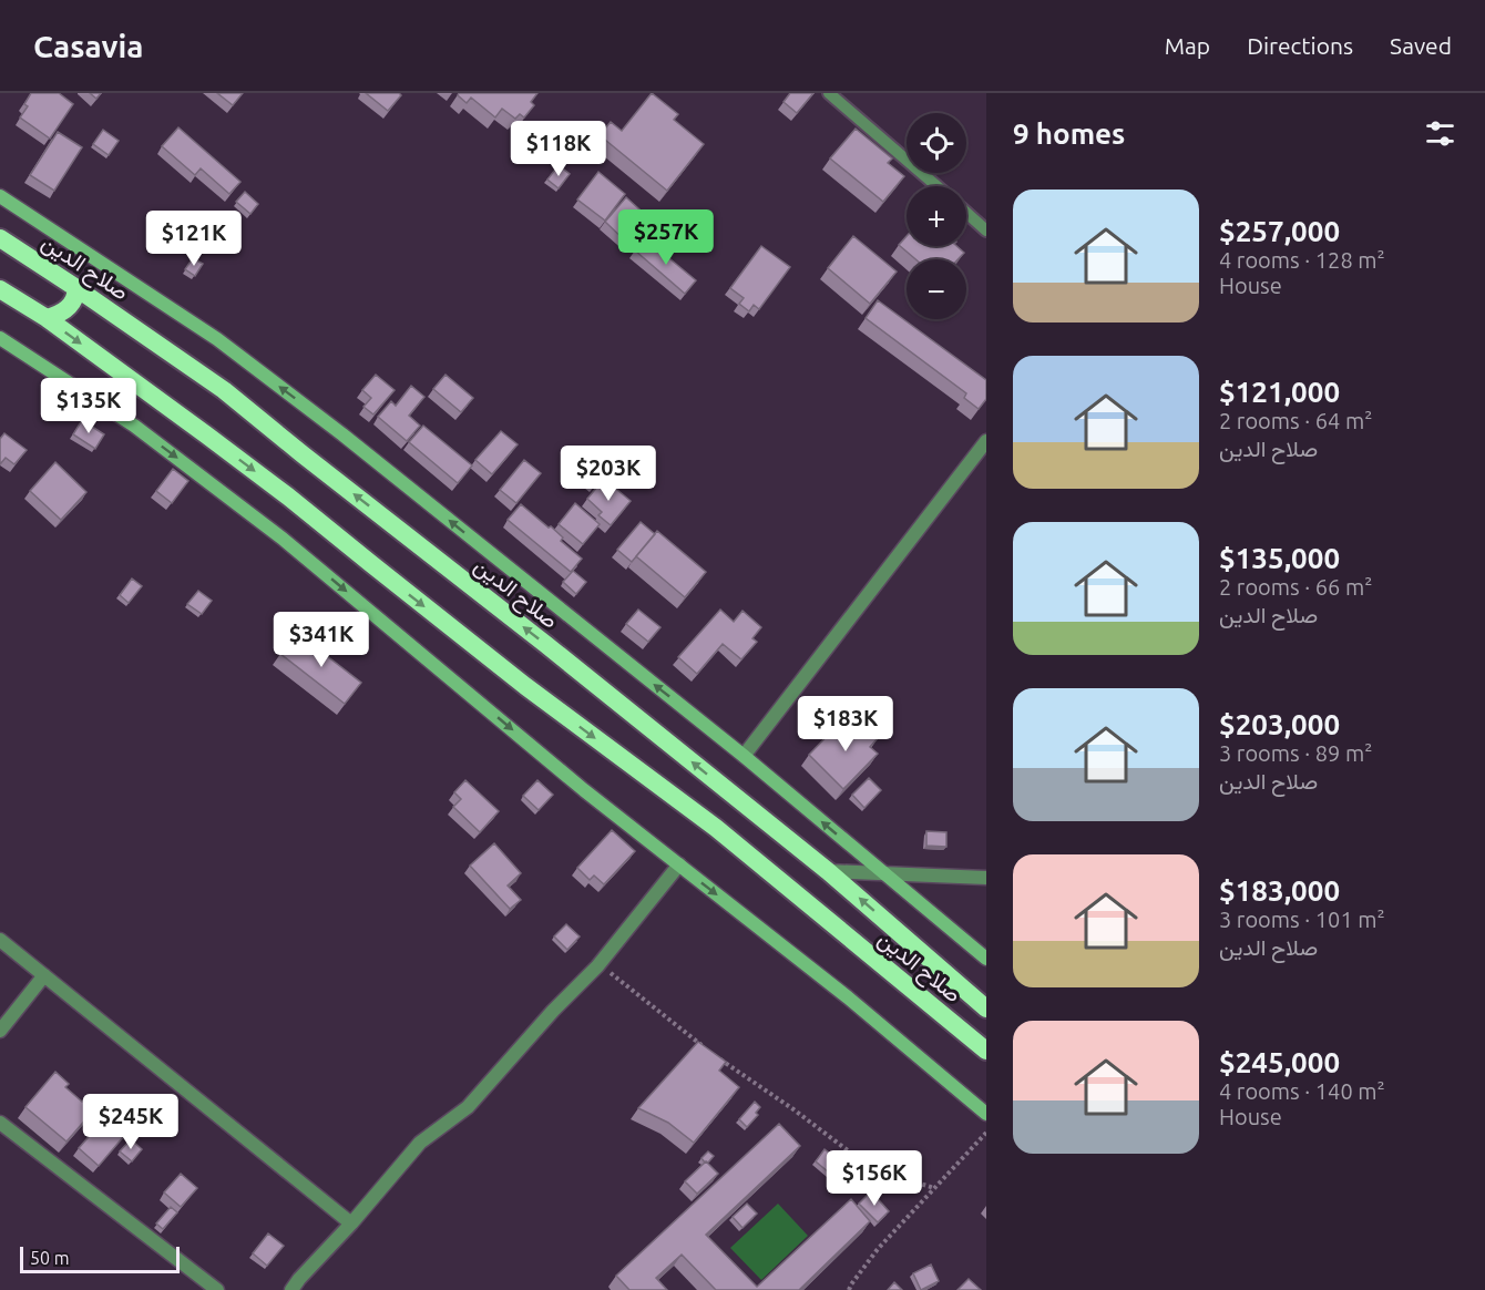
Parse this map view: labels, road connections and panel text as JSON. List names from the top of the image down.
{
  "streets": {
    "highway": ["صلاح الدين"]
  },
  "scale_bar": "50 m",
  "page": {
    "header": "Casavia",
    "nav": ["Map", "Directions", "Saved"],
    "heading": "9 homes",
    "map_buttons": ["+", "−"],
    "price": [
      "$118K",
      "$257K",
      "$121K",
      "$135K",
      "$203K",
      "$341K",
      "$183K",
      "$245K",
      "$156K"
    ],
    "list": [
      {
        "name": "$257,000",
        "note": "4 rooms · 128 m² · House"
      },
      {
        "name": "$121,000",
        "note": "2 rooms · 64 m² · صلاح الدين"
      },
      {
        "name": "$135,000",
        "note": "2 rooms · 66 m² · صلاح الدين"
      },
      {
        "name": "$203,000",
        "note": "3 rooms · 89 m² · صلاح الدين"
      },
      {
        "name": "$183,000",
        "note": "3 rooms · 101 m² · صلاح الدين"
      },
      {
        "name": "$245,000",
        "note": "4 rooms · 140 m² · House"
      }
    ],
    "scale": "50 m"
  }
}
